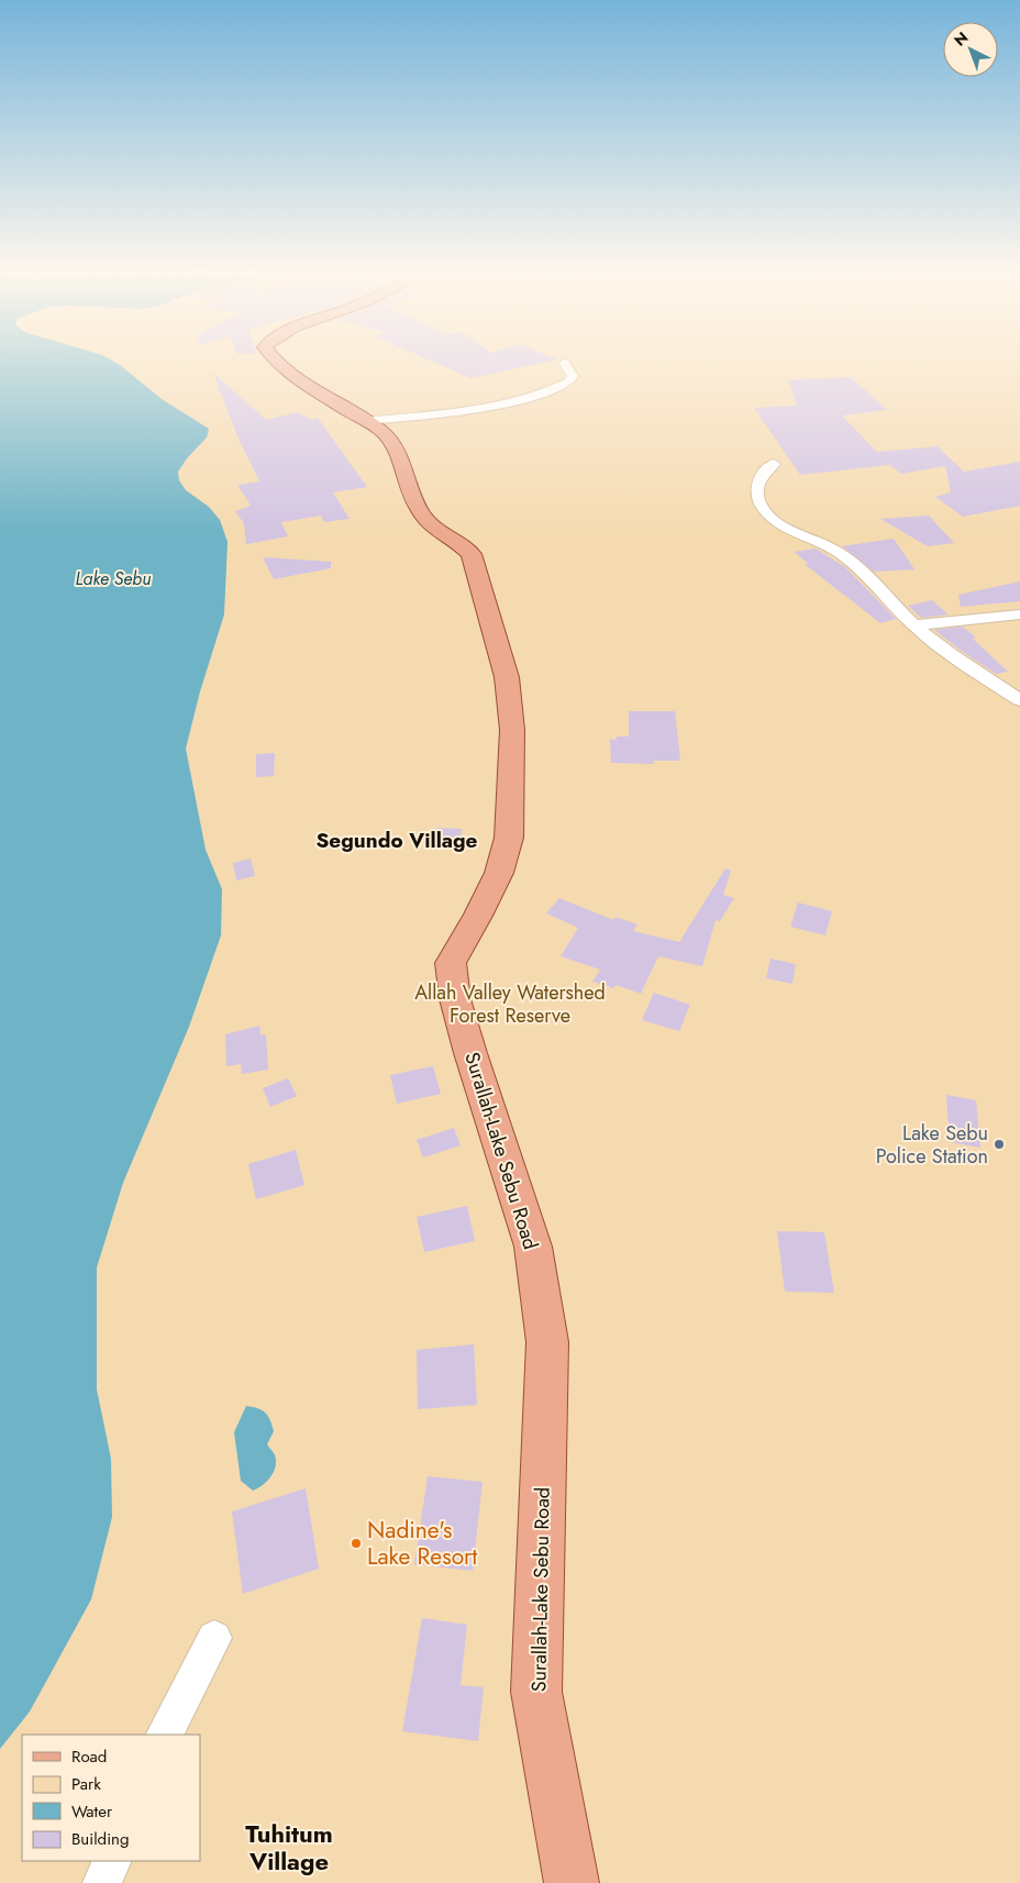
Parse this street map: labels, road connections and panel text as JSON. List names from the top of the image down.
{
  "streets": {
    "main road": ["Surallah-Lake Sebu Road"]
  },
  "districts": ["Segundo Village", "Tuhitum Village"],
  "water": ["Lake Sebu"],
  "parks": ["Allah Valley Watershed Forest Reserve"],
  "places": ["Lake Sebu Police Station", "Nadine's Lake Resort"],
  "legend": [
    "Road",
    "Park",
    "Water",
    "Building"
  ],
  "north": "top left"
}
